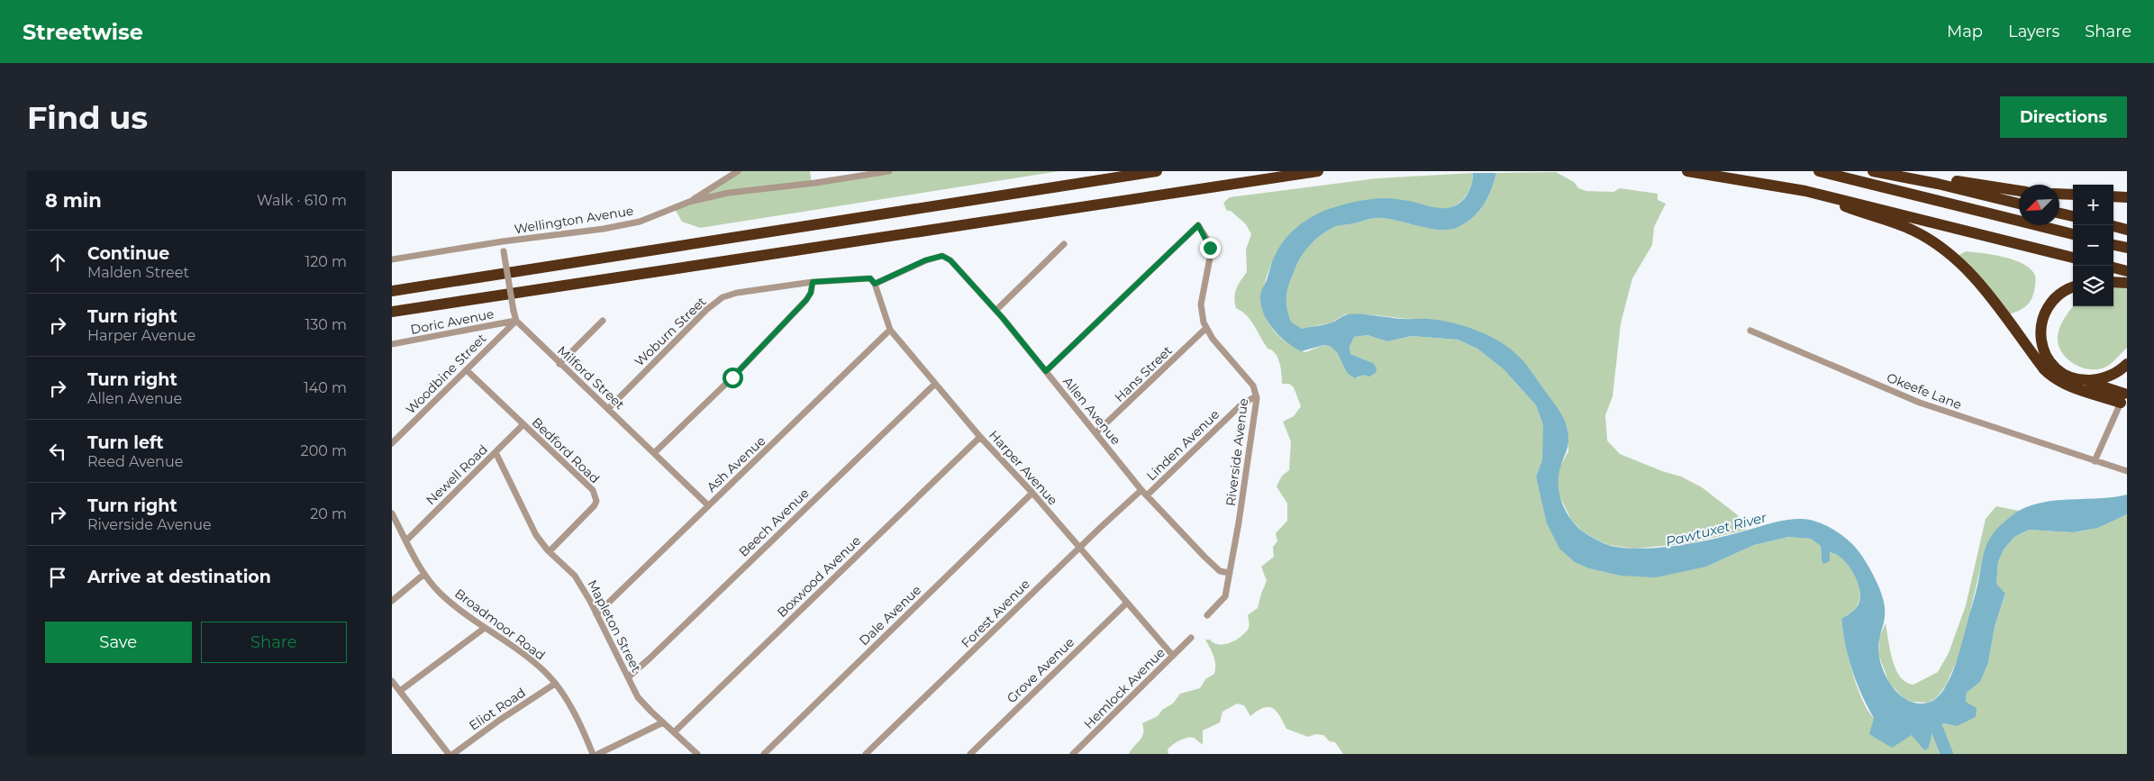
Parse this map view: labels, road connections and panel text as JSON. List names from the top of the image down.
{
  "streets": {
    "street": [
      "Wellington Avenue",
      "Doric Avenue",
      "Woburn Street",
      "Woodbine Street",
      "Hans Street",
      "Milford Street",
      "Okeefe Lane",
      "Allen Avenue",
      "Linden Avenue",
      "Bedford Road",
      "Riverside Avenue",
      "Ash Avenue",
      "Harper Avenue",
      "Newell Road",
      "Beech Avenue",
      "Boxwood Avenue",
      "Forest Avenue",
      "Dale Avenue",
      "Broadmoor Road",
      "Mapleton Street",
      "Grove Avenue",
      "Hemlock Avenue",
      "Eliot Road"
    ]
  },
  "crossings": [
    ["Wellington Avenue", "Milford Street"],
    ["Doric Avenue", "Woodbine Street"],
    ["Doric Avenue", "Milford Street"],
    ["Woburn Street", "Milford Street"],
    ["Woodbine Street", "Milford Street"],
    ["Woodbine Street", "Bedford Road"],
    ["Hans Street", "Allen Avenue"],
    ["Hans Street", "Riverside Avenue"],
    ["Milford Street", "Ash Avenue"],
    ["Allen Avenue", "Linden Avenue"],
    ["Allen Avenue", "Riverside Avenue"],
    ["Allen Avenue", "Harper Avenue"],
    ["Allen Avenue", "Forest Avenue"],
    ["Linden Avenue", "Riverside Avenue"],
    ["Linden Avenue", "Forest Avenue"],
    ["Bedford Road", "Newell Road"],
    ["Bedford Road", "Mapleton Street"],
    ["Ash Avenue", "Harper Avenue"],
    ["Ash Avenue", "Mapleton Street"],
    ["Harper Avenue", "Beech Avenue"],
    ["Harper Avenue", "Boxwood Avenue"],
    ["Harper Avenue", "Forest Avenue"],
    ["Harper Avenue", "Dale Avenue"],
    ["Harper Avenue", "Grove Avenue"],
    ["Harper Avenue", "Hemlock Avenue"],
    ["Newell Road", "Broadmoor Road"],
    ["Newell Road", "Mapleton Street"],
    ["Beech Avenue", "Mapleton Street"],
    ["Boxwood Avenue", "Mapleton Street"],
    ["Broadmoor Road", "Eliot Road"]
  ],
  "water": ["Pawtuxet River"],
  "north": "bottom left",
  "page": {
    "header": "Streetwise",
    "nav": ["Map", "Layers", "Share"],
    "buttons": [
      "Directions",
      ["Save", "Share"]
    ],
    "title": "Find us",
    "heading": ["8 min", "Walk · 610 m"],
    "map_buttons": ["+", "−"],
    "list": [
      ["Continue", "Malden Street", "120 m"],
      ["Turn right", "Harper Avenue", "130 m"],
      ["Turn right", "Allen Avenue", "140 m"],
      ["Turn left", "Reed Avenue", "200 m"],
      ["Turn right", "Riverside Avenue", "20 m"],
      "Arrive at destination"
    ]
  }
}
